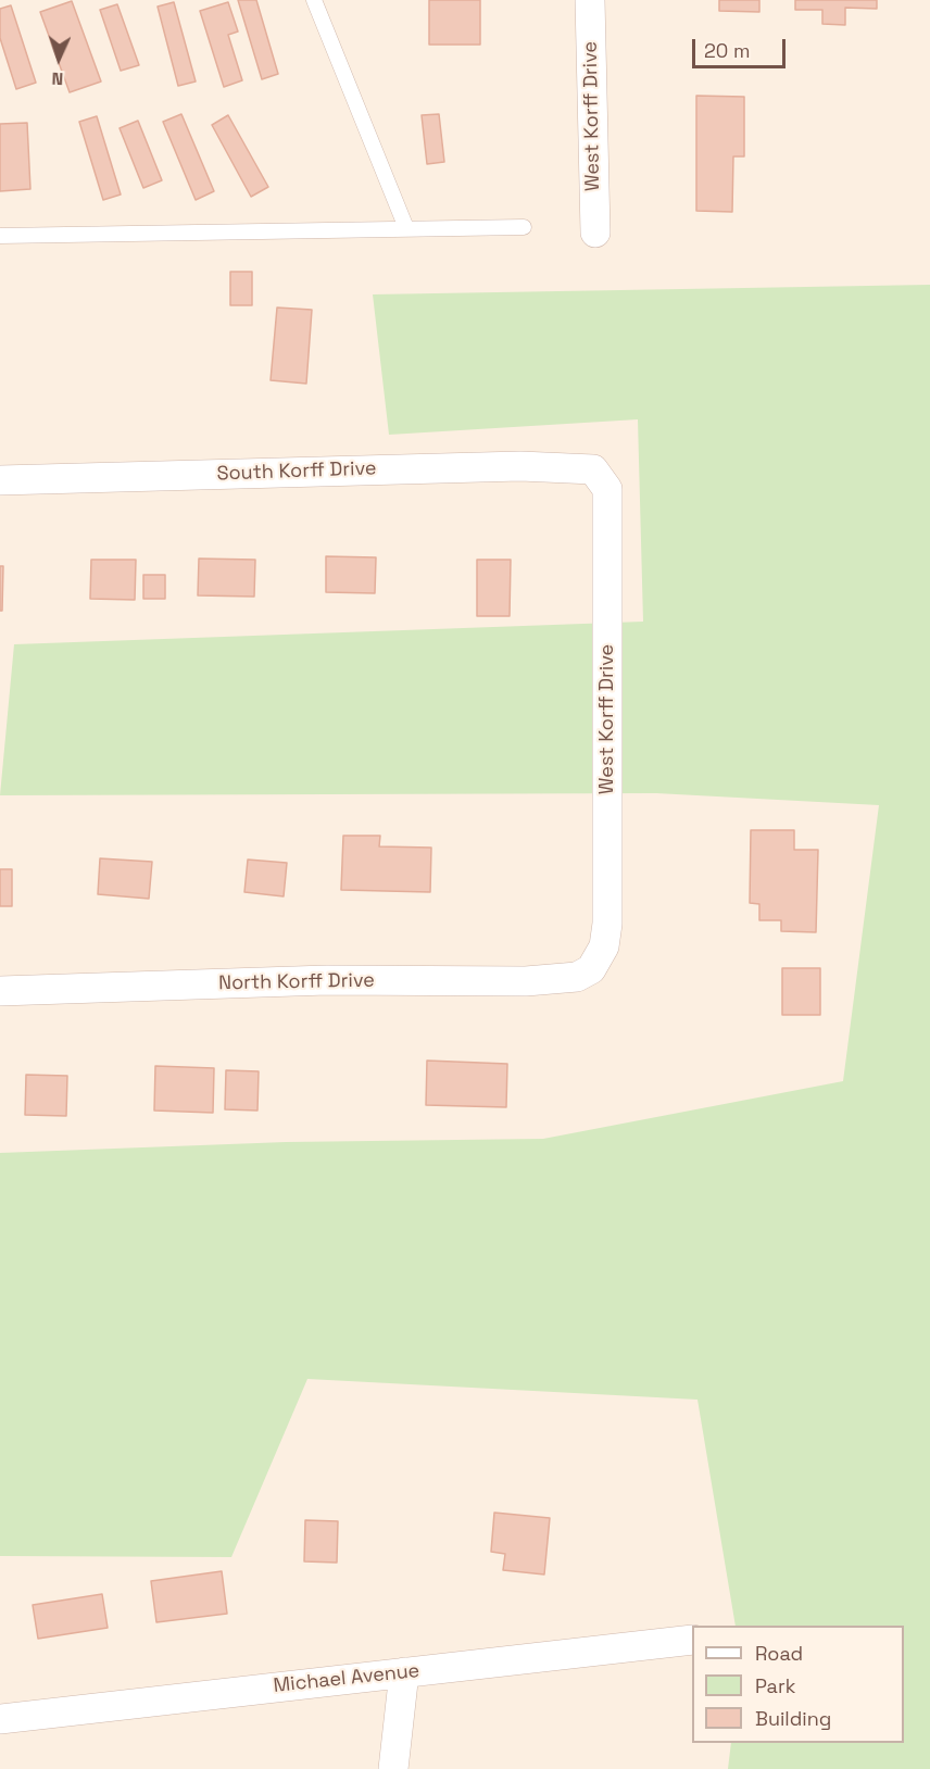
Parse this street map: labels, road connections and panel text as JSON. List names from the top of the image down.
{
  "streets": {
    "street": [
      "West Korff Drive",
      "South Korff Drive",
      "North Korff Drive",
      "Michael Avenue"
    ]
  },
  "crossings": [
    ["West Korff Drive", "South Korff Drive"],
    ["West Korff Drive", "North Korff Drive"]
  ],
  "legend": ["Road", "Park", "Building"],
  "scale_bar": "20 m",
  "north": "bottom"
}
